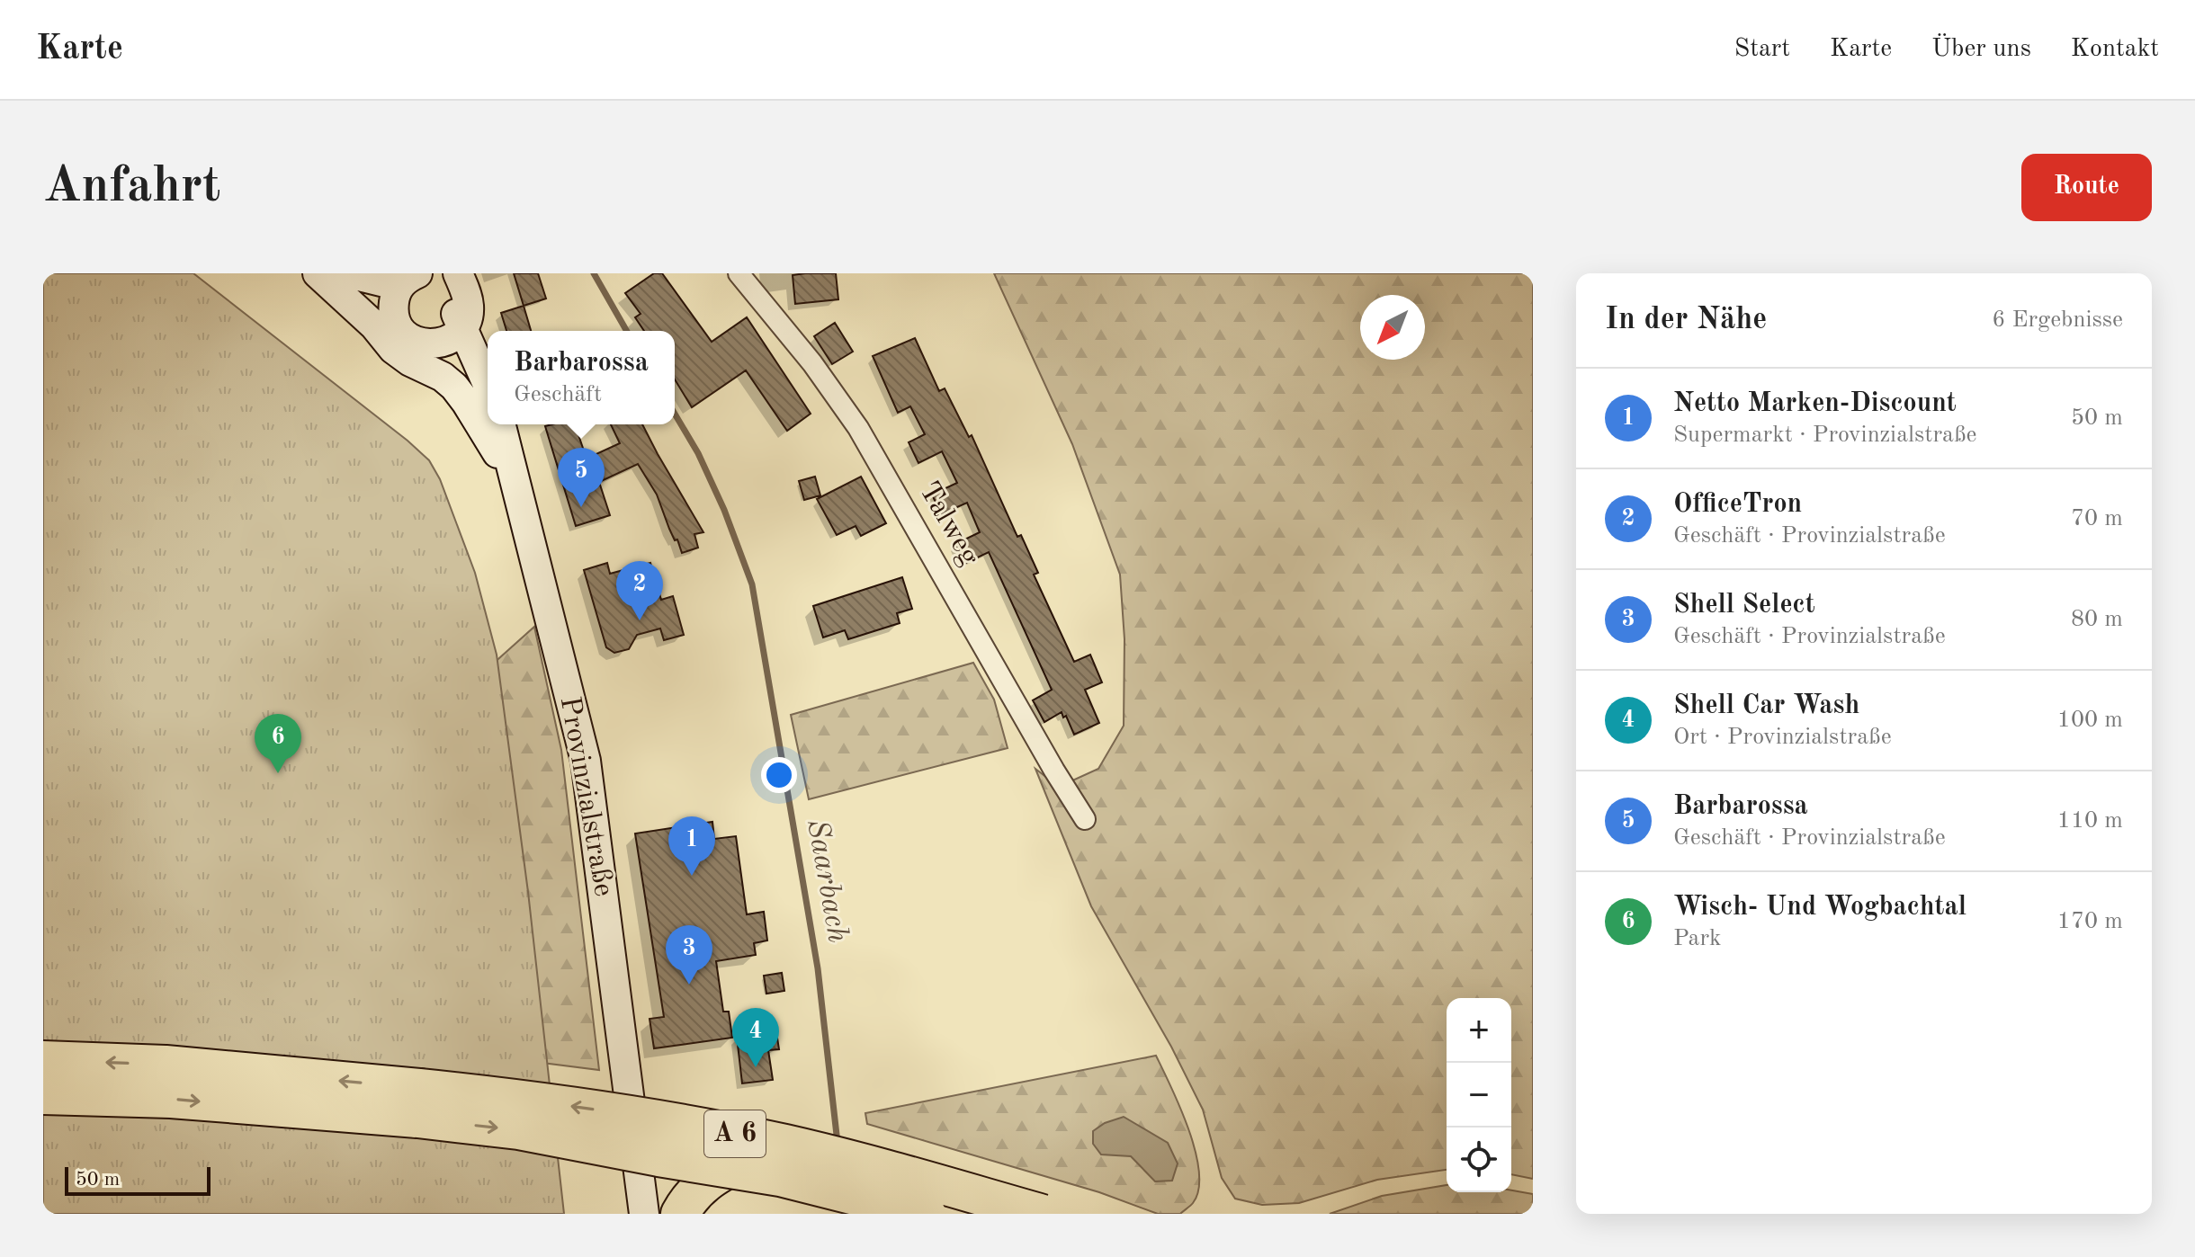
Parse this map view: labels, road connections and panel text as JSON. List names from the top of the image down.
{
  "streets": {
    "highway": ["A 6"],
    "main road": ["Provinzialstraße"],
    "street": ["Talweg"]
  },
  "crossings": [
    ["Provinzialstraße", "A 6"]
  ],
  "water": ["Saarbach"],
  "scale_bar": "50 m",
  "north": "bottom left",
  "page": {
    "header": "Karte",
    "nav": [
      "Start",
      "Karte",
      "Über uns",
      "Kontakt"
    ],
    "buttons": "Route",
    "title": "Anfahrt",
    "heading": ["In der Nähe", "6 Ergebnisse"],
    "popup": ["Barbarossa", "Geschäft"],
    "list": [
      {
        "mark": "1",
        "name": "Netto Marken-Discount",
        "note": "Supermarkt · Provinzialstraße",
        "value": "50 m"
      },
      {
        "mark": "2",
        "name": "OfficeTron",
        "note": "Geschäft · Provinzialstraße",
        "value": "70 m"
      },
      {
        "mark": "3",
        "name": "Shell Select",
        "note": "Geschäft · Provinzialstraße",
        "value": "80 m"
      },
      {
        "mark": "4",
        "name": "Shell Car Wash",
        "note": "Ort · Provinzialstraße",
        "value": "100 m"
      },
      {
        "mark": "5",
        "name": "Barbarossa",
        "note": "Geschäft · Provinzialstraße",
        "value": "110 m"
      },
      {
        "mark": "6",
        "name": "Wisch- Und Wogbachtal",
        "note": "Park",
        "value": "170 m"
      }
    ],
    "pins": [
      "5",
      "2",
      "6",
      "1",
      "3",
      "4"
    ],
    "map_buttons": ["+", "−"],
    "scale": "50 m"
  }
}
